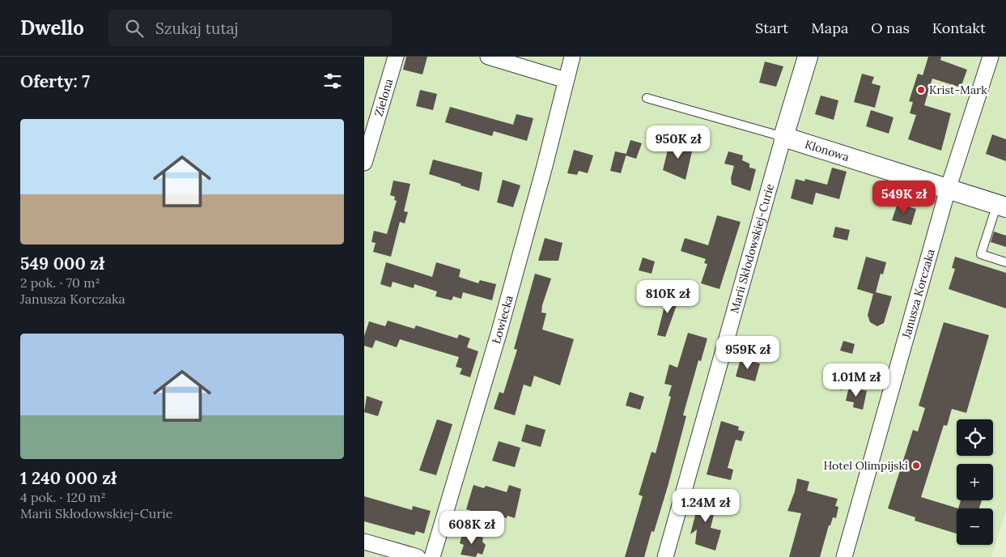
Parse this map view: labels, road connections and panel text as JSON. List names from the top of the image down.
{
  "streets": {
    "street": [
      "Zielona",
      "Klonowa",
      "Marii Skłodowskiej-Curie",
      "Janusza Korczaka",
      "Łowiecka"
    ]
  },
  "crossings": [
    ["Klonowa", "Marii Skłodowskiej-Curie"],
    ["Klonowa", "Janusza Korczaka"]
  ],
  "places": ["Krist-Mark", "Hotel Olimpijski"],
  "page": {
    "header": "Dwello",
    "search": "Szukaj tutaj",
    "nav": [
      "Start",
      "Mapa",
      "O nas",
      "Kontakt"
    ],
    "heading": "Oferty: 7",
    "list": [
      {
        "name": "549 000 zł",
        "note": "2 pok. · 70 m² · Janusza Korczaka"
      },
      {
        "name": "1 240 000 zł",
        "note": "4 pok. · 120 m² · Marii Skłodowskiej-Curie"
      }
    ],
    "price": [
      "950K zł",
      "549K zł",
      "810K zł",
      "959K zł",
      "1.01M zł",
      "1.24M zł",
      "608K zł"
    ],
    "map_buttons": ["+", "−"]
  }
}
